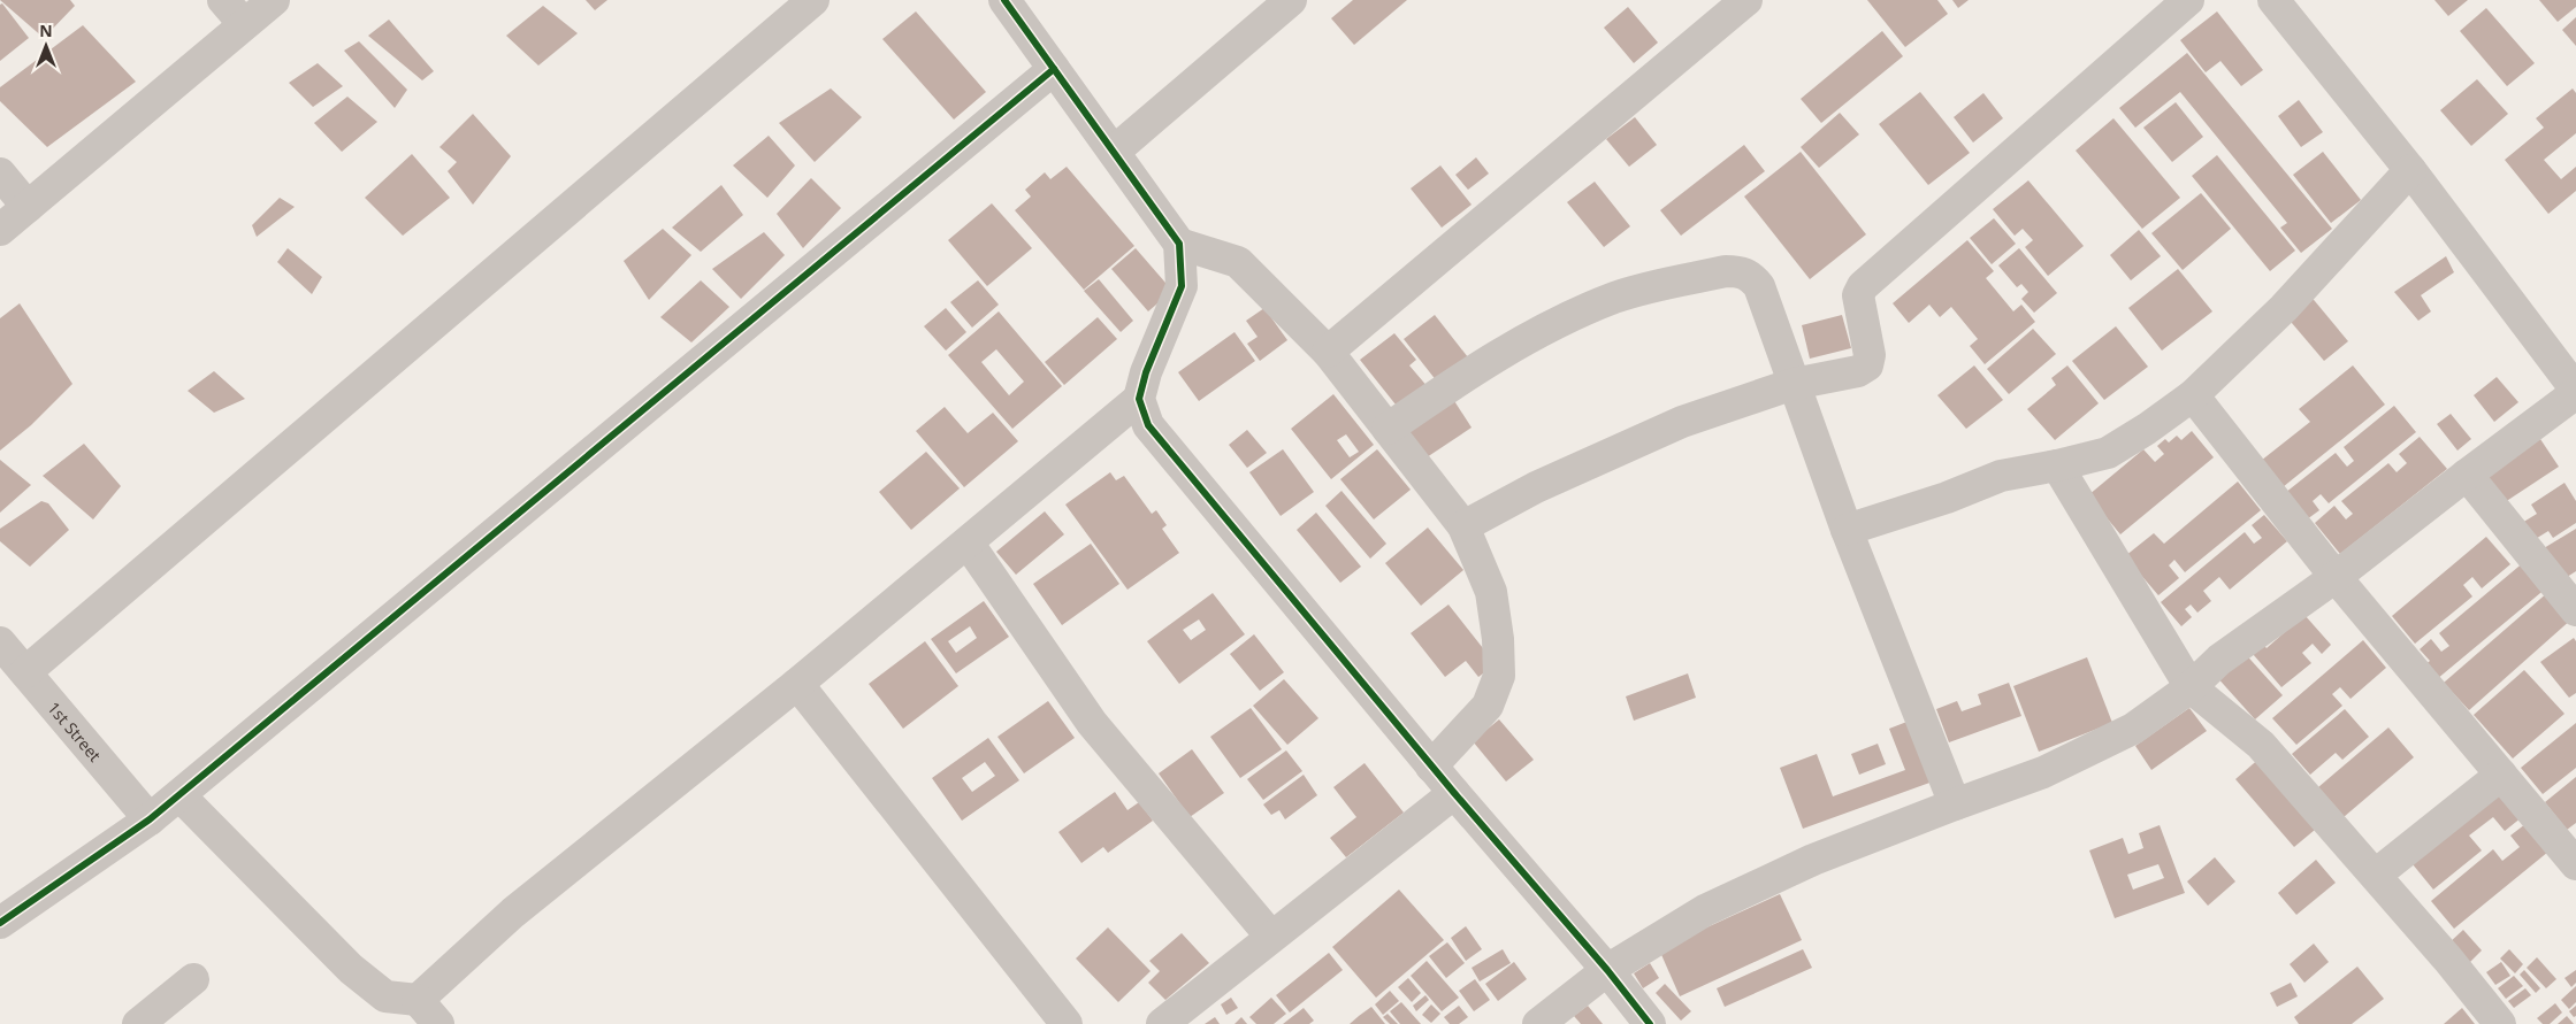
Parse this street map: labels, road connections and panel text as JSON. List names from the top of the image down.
{
  "streets": {
    "street": ["1st Street"]
  },
  "north": "top"
}
